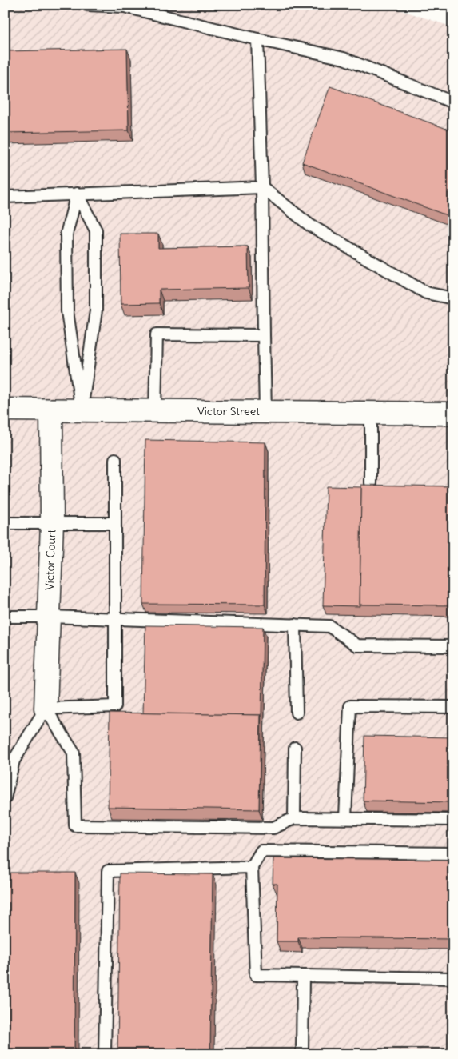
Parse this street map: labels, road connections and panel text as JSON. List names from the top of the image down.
{
  "streets": {
    "street": ["Victor Street", "Victor Court"]
  },
  "crossings": [
    ["Victor Street", "Victor Court"]
  ]
}
